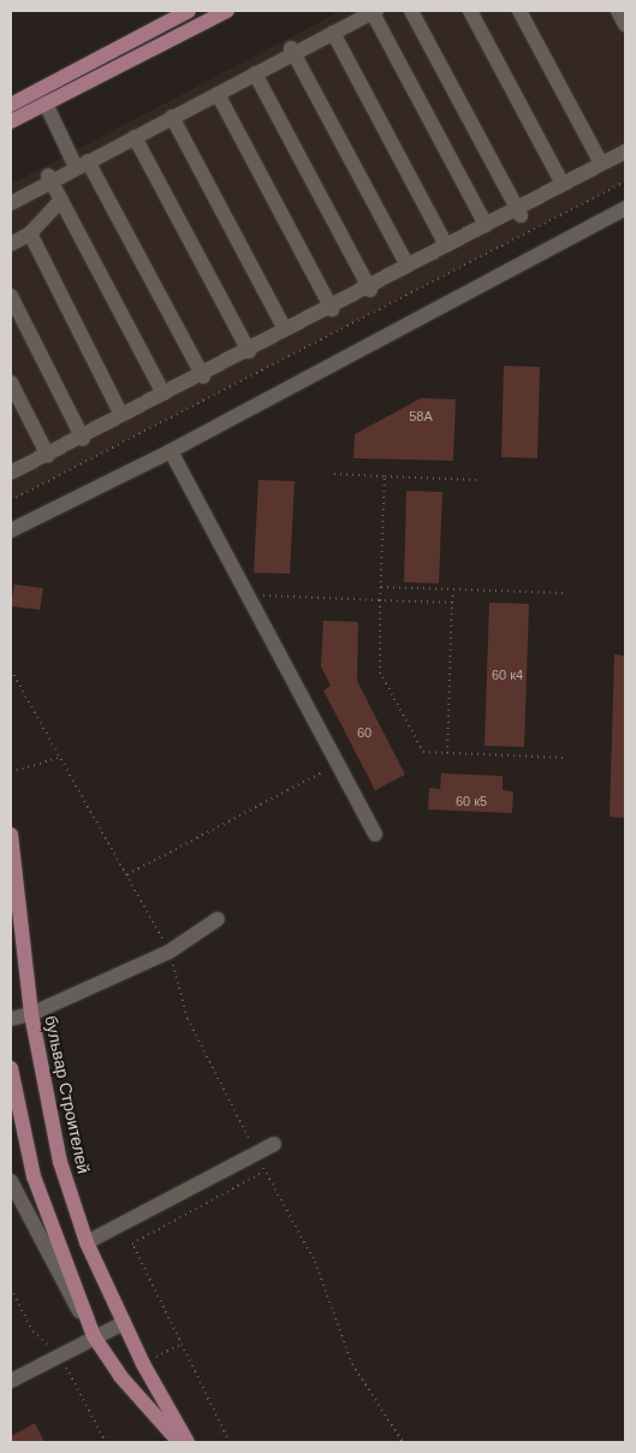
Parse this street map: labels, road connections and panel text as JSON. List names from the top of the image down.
{
  "streets": {
    "main road": ["бульвар Строителей"]
  },
  "house_numbers": [
    "58А",
    "60 к4",
    "60",
    "60 к5"
  ]
}
